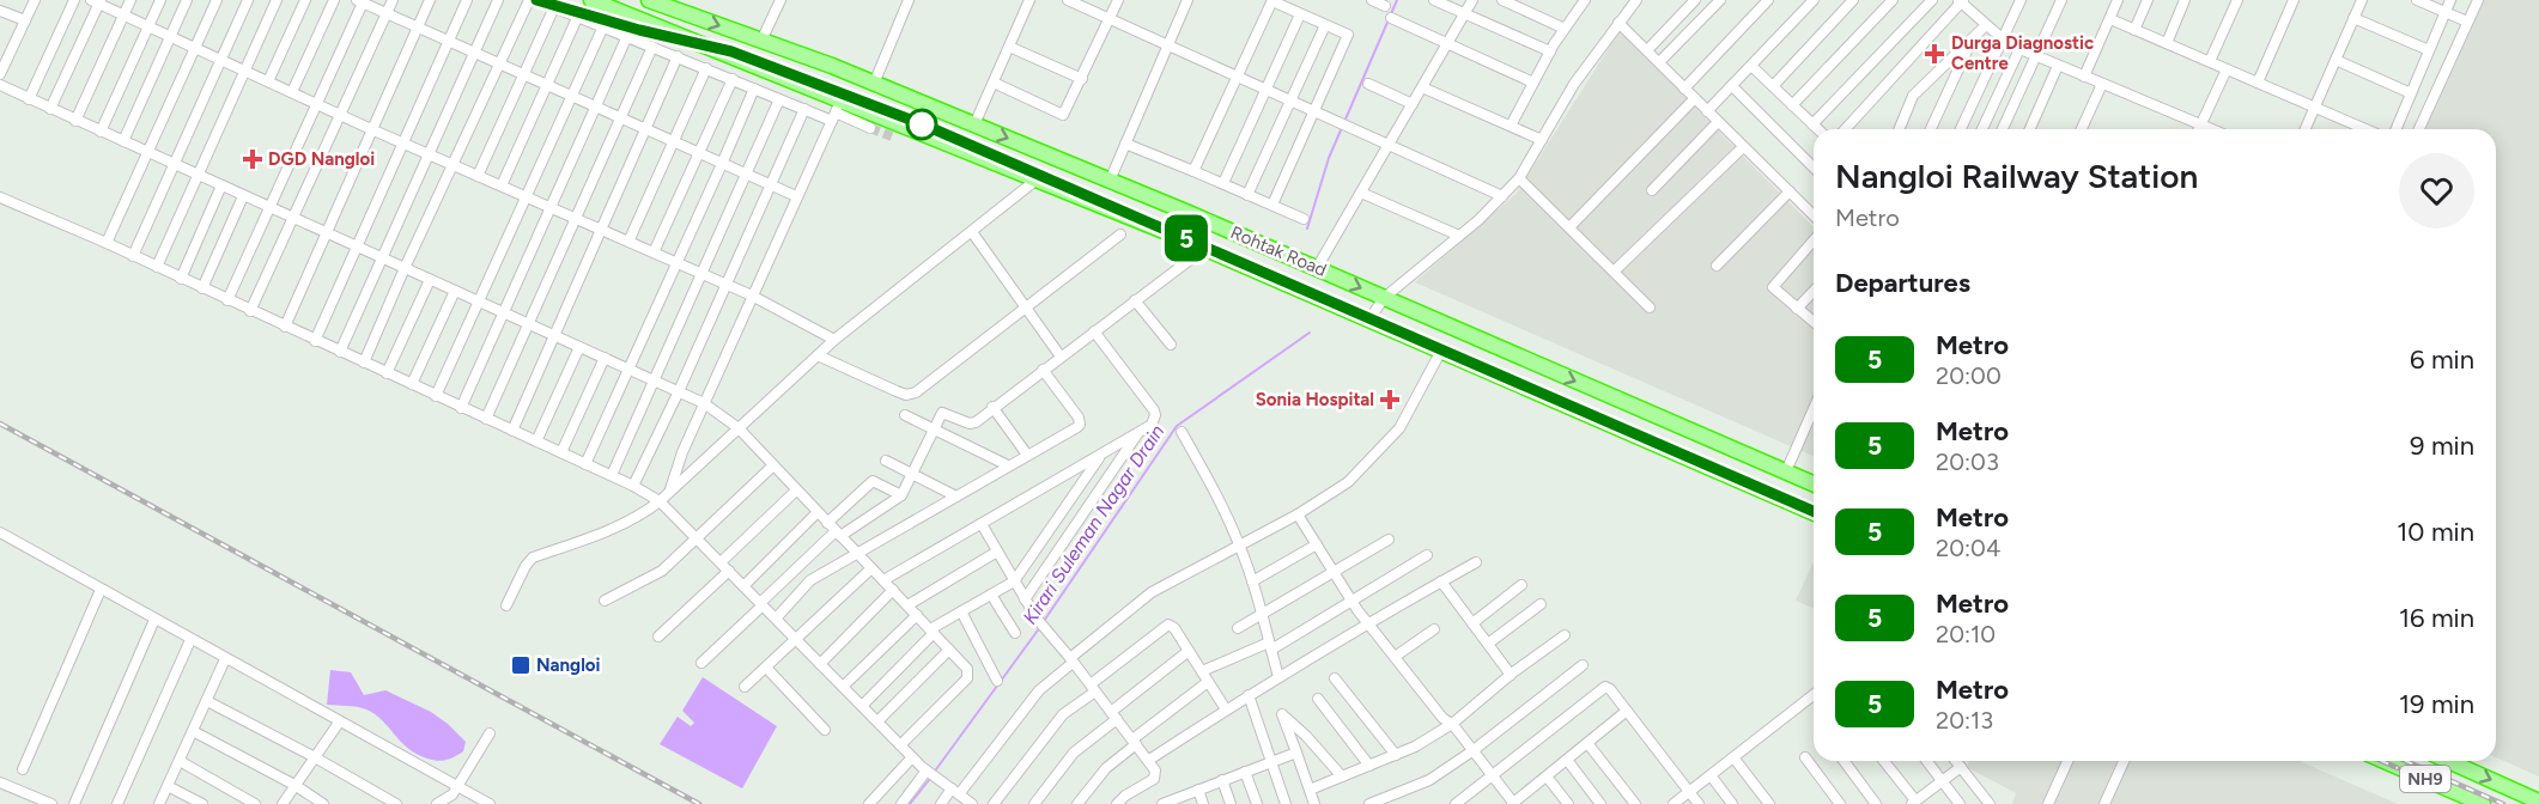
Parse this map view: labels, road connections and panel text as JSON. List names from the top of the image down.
{
  "streets": {
    "highway": ["Rohtak Road", "NH9"]
  },
  "water": ["Kirari Suleman Nagar Drain"],
  "places": {
    "health": ["Durga Diagnostic Centre", "DGD Nangloi", "Sonia Hospital"],
    "transit": ["Nangloi"]
  },
  "lines": ["metro line 5"],
  "page": {
    "on_map": "5",
    "heading": [
      ["Nangloi Railway Station", "Metro"],
      "Departures"
    ],
    "list": [
      {
        "mark": "5",
        "name": "Metro",
        "note": "20:00",
        "value": "6 min"
      },
      {
        "mark": "5",
        "name": "Metro",
        "note": "20:03",
        "value": "9 min"
      },
      {
        "mark": "5",
        "name": "Metro",
        "note": "20:04",
        "value": "10 min"
      },
      {
        "mark": "5",
        "name": "Metro",
        "note": "20:10",
        "value": "16 min"
      },
      {
        "mark": "5",
        "name": "Metro",
        "note": "20:13",
        "value": "19 min"
      }
    ]
  }
}
